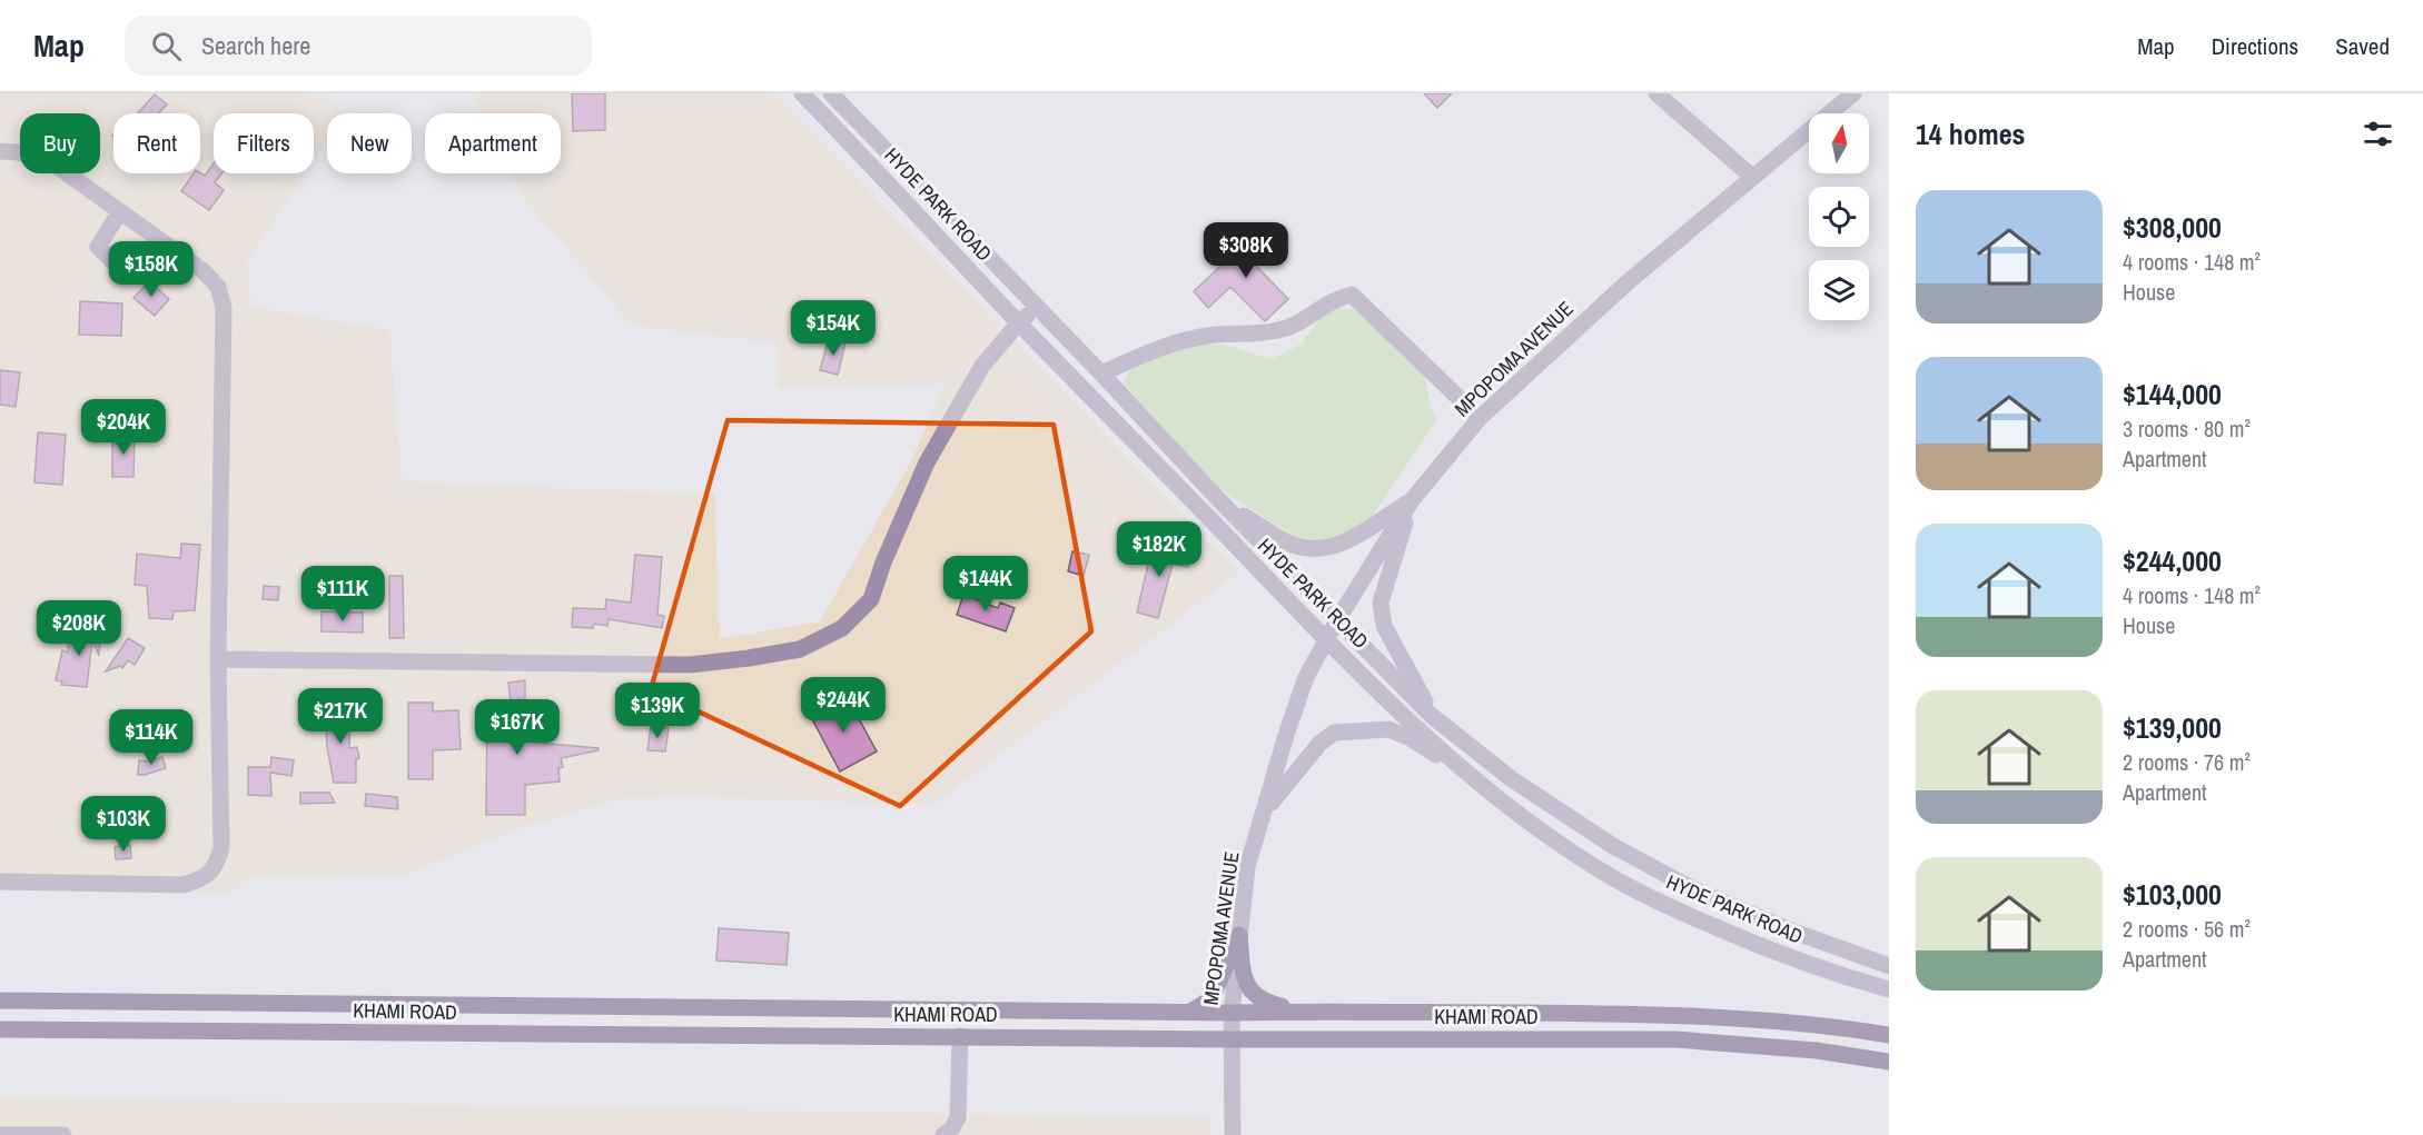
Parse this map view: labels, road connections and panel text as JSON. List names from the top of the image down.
{
  "streets": {
    "main road": ["KHAMI ROAD"],
    "street": ["HYDE PARK ROAD", "MPOPOMA AVENUE"]
  },
  "crossings": [
    ["HYDE PARK ROAD", "MPOPOMA AVENUE"],
    ["MPOPOMA AVENUE", "KHAMI ROAD"]
  ],
  "north": "top",
  "page": {
    "header": "Map",
    "search": "Search here",
    "nav": ["Map", "Directions", "Saved"],
    "heading": "14 homes",
    "chip": [
      "Buy",
      "Rent",
      "Filters",
      "New",
      "Apartment"
    ],
    "list": [
      {
        "name": "$308,000",
        "note": "4 rooms · 148 m² · House"
      },
      {
        "name": "$144,000",
        "note": "3 rooms · 80 m² · Apartment"
      },
      {
        "name": "$244,000",
        "note": "4 rooms · 148 m² · House"
      },
      {
        "name": "$139,000",
        "note": "2 rooms · 76 m² · Apartment"
      },
      {
        "name": "$103,000",
        "note": "2 rooms · 56 m² · Apartment"
      }
    ],
    "price": [
      "$308K",
      "$158K",
      "$154K",
      "$204K",
      "$182K",
      "$144K",
      "$111K",
      "$208K",
      "$244K",
      "$139K",
      "$217K",
      "$167K",
      "$114K",
      "$103K"
    ]
  }
}
